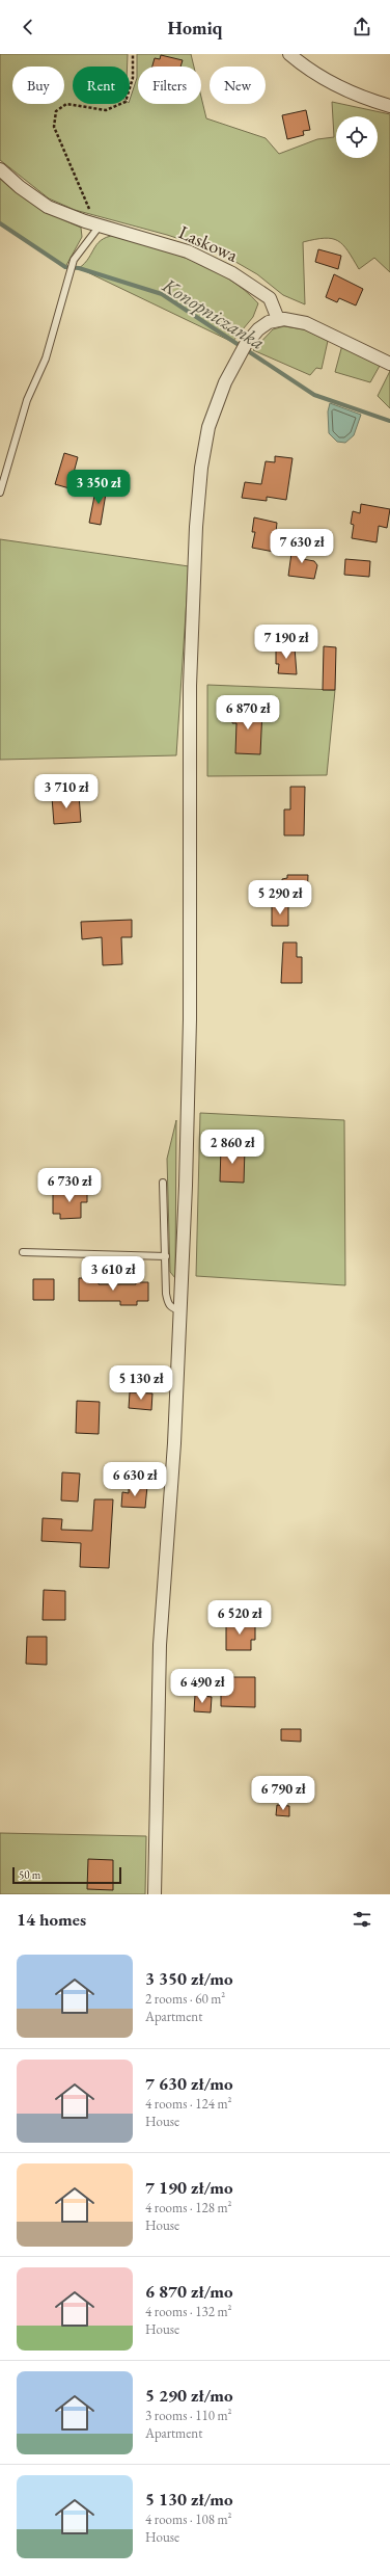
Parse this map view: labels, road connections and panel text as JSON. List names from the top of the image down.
{
  "streets": {
    "street": ["Laskowa"]
  },
  "water": ["Konopniczanka"],
  "scale_bar": "50 m",
  "page": {
    "header": "Homiq",
    "chip": [
      "Buy",
      "Rent",
      "Filters",
      "New"
    ],
    "price": [
      "3 350 zł",
      "7 630 zł",
      "7 190 zł",
      "6 870 zł",
      "3 710 zł",
      "5 290 zł",
      "2 860 zł",
      "6 730 zł",
      "3 610 zł",
      "5 130 zł",
      "6 630 zł",
      "6 520 zł",
      "6 490 zł",
      "6 790 zł"
    ],
    "scale": "50 m",
    "heading": "14 homes",
    "list": [
      {
        "name": "3 350 zł/mo",
        "note": "2 rooms · 60 m² · Apartment"
      },
      {
        "name": "7 630 zł/mo",
        "note": "4 rooms · 124 m² · House"
      },
      {
        "name": "7 190 zł/mo",
        "note": "4 rooms · 128 m² · House"
      },
      {
        "name": "6 870 zł/mo",
        "note": "4 rooms · 132 m² · House"
      },
      {
        "name": "5 290 zł/mo",
        "note": "3 rooms · 110 m² · Apartment"
      },
      {
        "name": "5 130 zł/mo",
        "note": "4 rooms · 108 m² · House"
      }
    ]
  }
}
